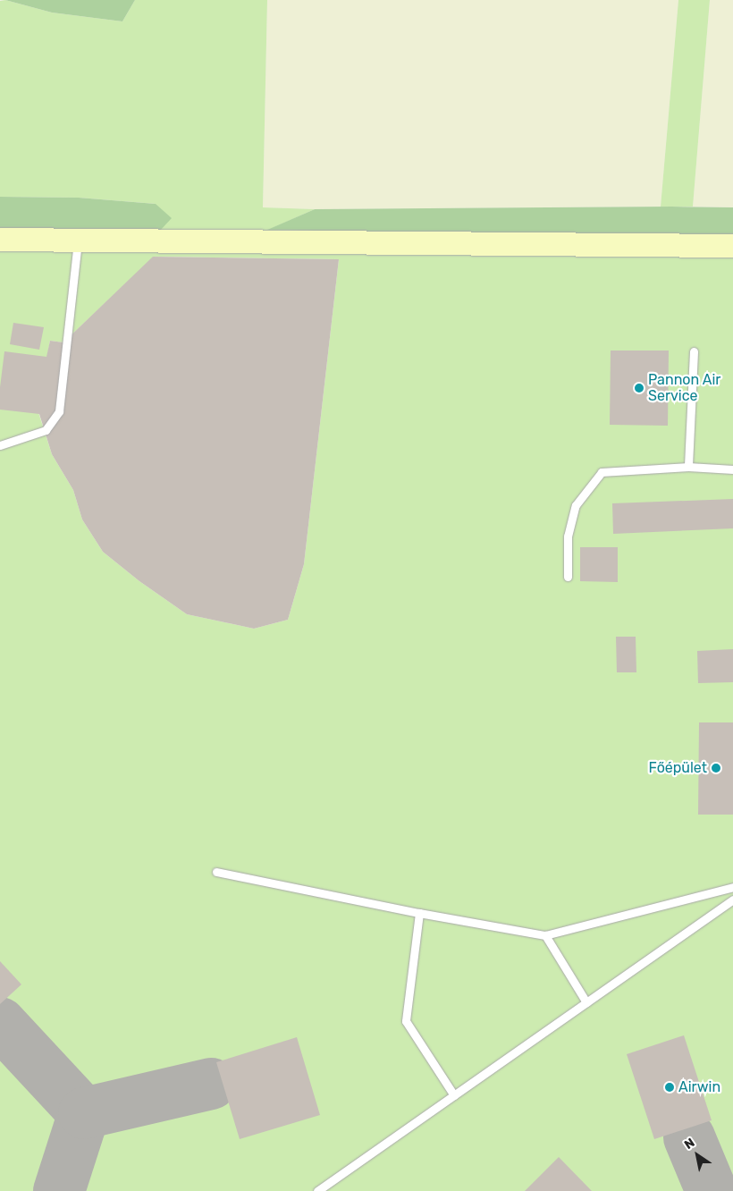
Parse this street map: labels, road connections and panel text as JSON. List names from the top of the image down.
{
  "places": ["Pannon Air Service", "Főépület", "Airwin"],
  "north": "top left"
}
